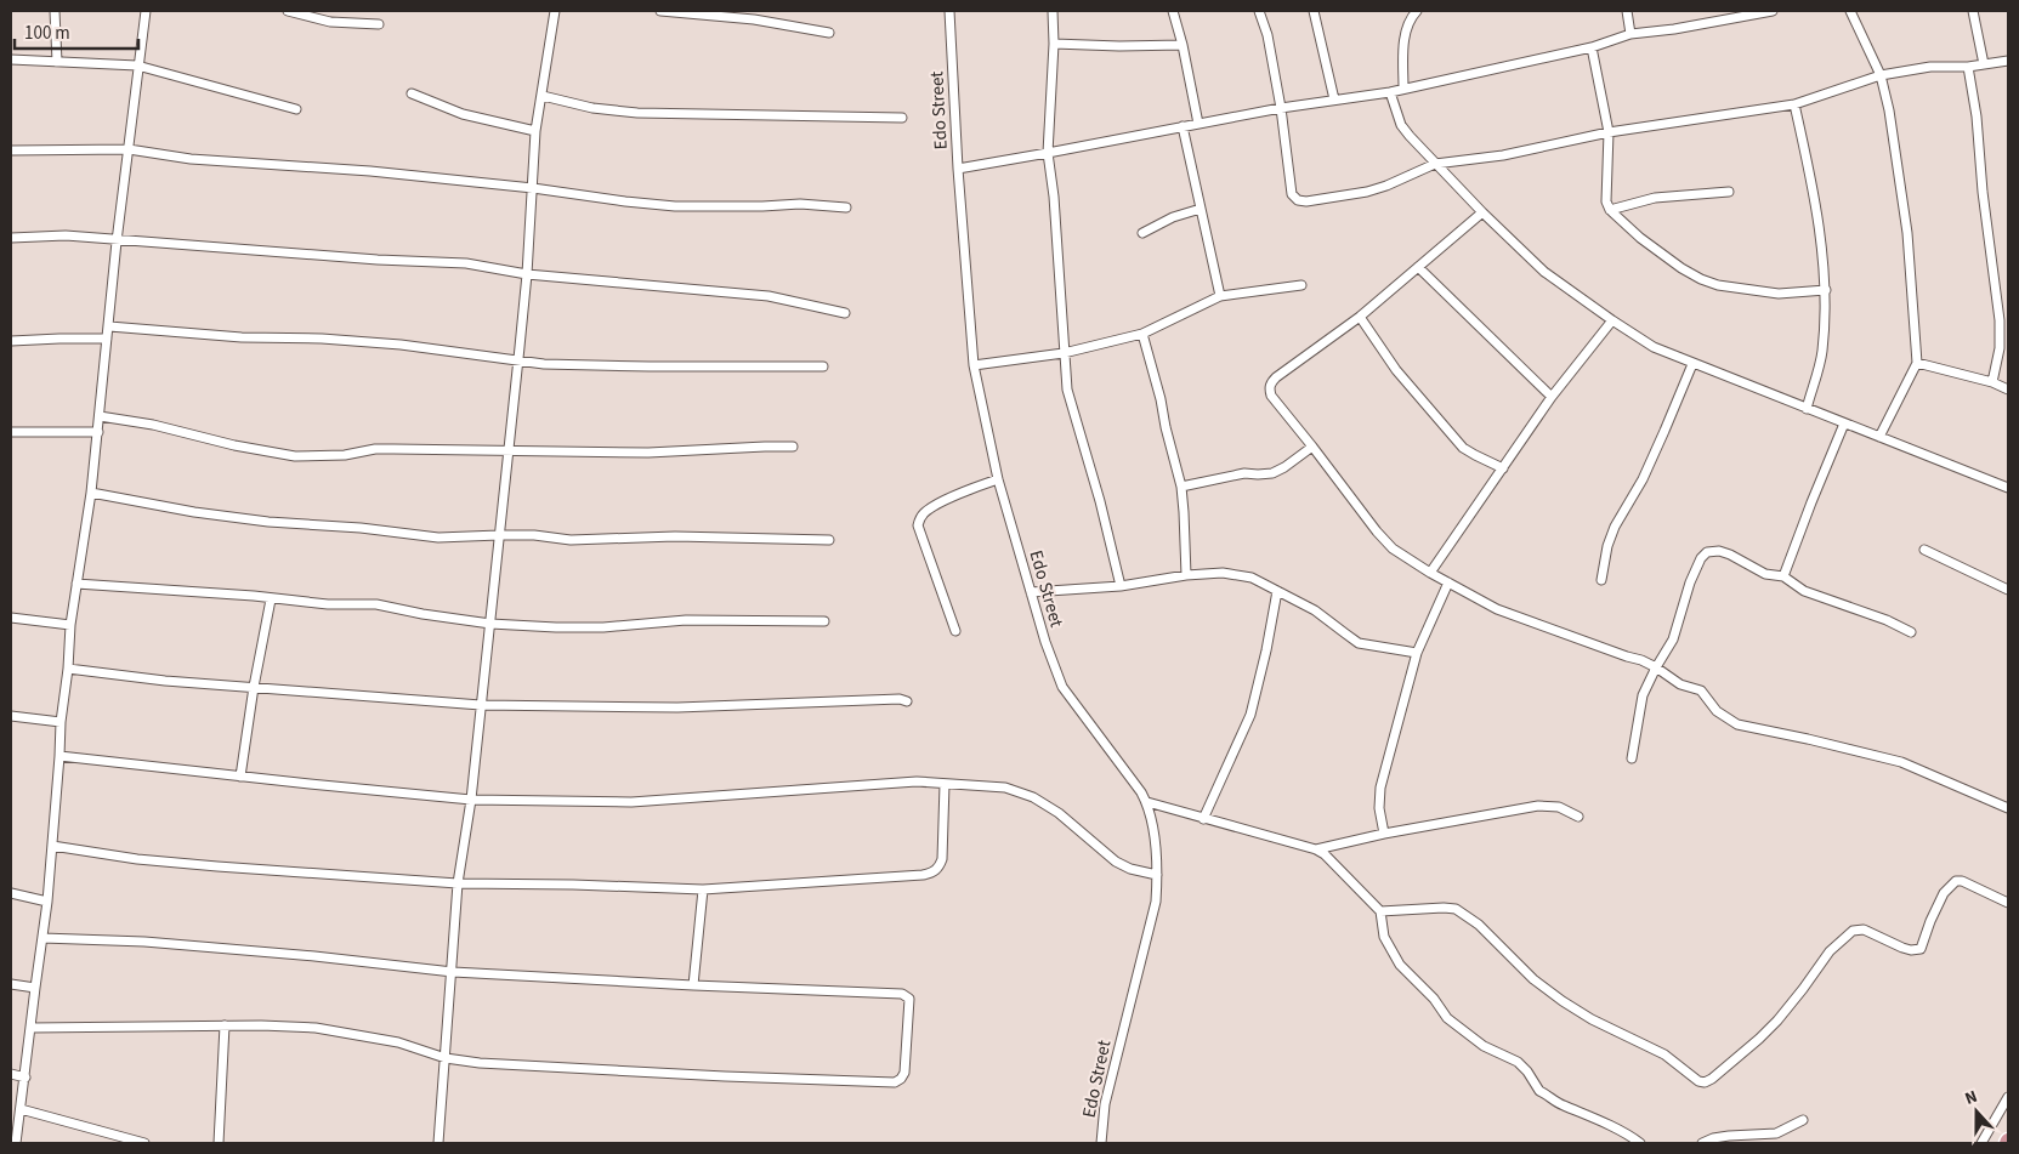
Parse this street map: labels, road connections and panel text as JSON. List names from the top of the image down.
{
  "streets": {
    "street": ["Edo Street"]
  },
  "scale_bar": "100 m",
  "north": "top"
}
